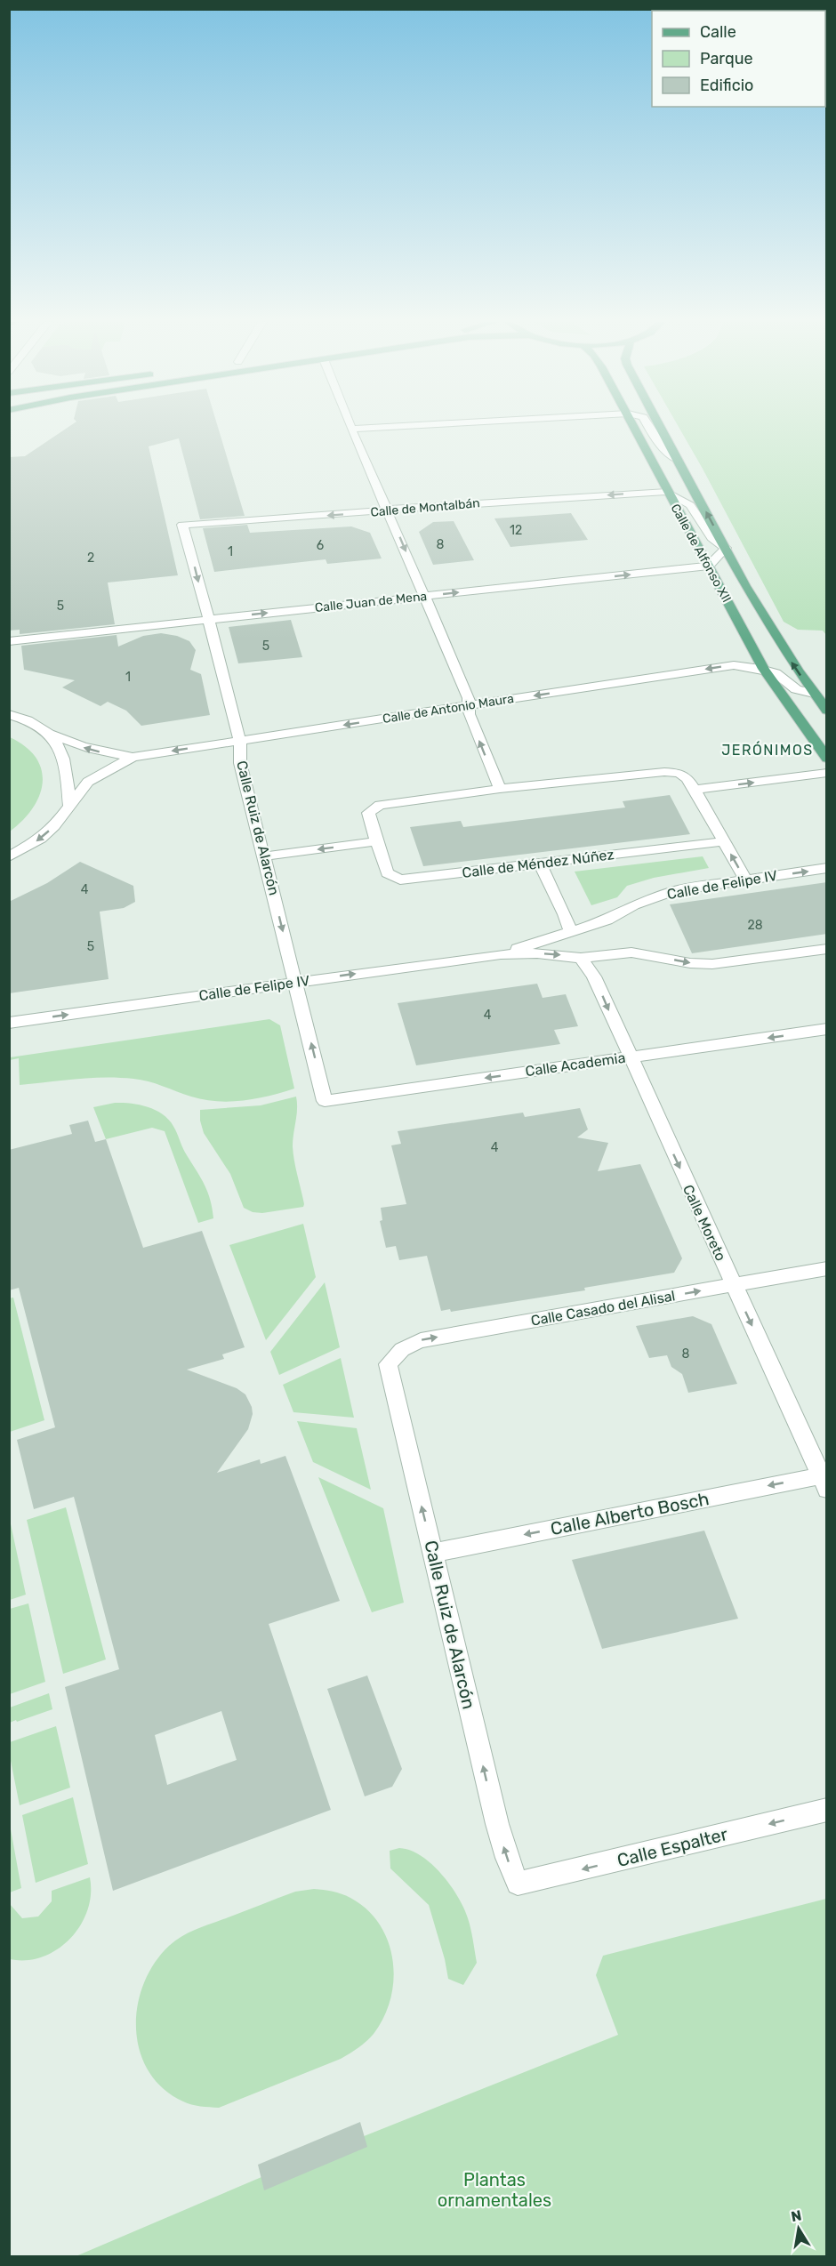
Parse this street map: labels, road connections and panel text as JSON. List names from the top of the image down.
{
  "streets": {
    "main road": ["Calle de Alfonso XII"],
    "street": [
      "Calle de Montalbán",
      "Calle Juan de Mena",
      "Calle de Antonio Maura",
      "Calle Ruiz de Alarcón",
      "Calle de Méndez Núñez",
      "Calle de Felipe IV",
      "Calle Academia",
      "Calle Moreto",
      "Calle Casado del Alisal",
      "Calle Alberto Bosch",
      "Calle Espalter"
    ]
  },
  "crossings": [
    ["Calle de Montalbán", "Calle de Alfonso XII"],
    ["Calle de Montalbán", "Calle Ruiz de Alarcón"],
    ["Calle de Alfonso XII", "Calle Juan de Mena"],
    ["Calle de Alfonso XII", "Calle de Antonio Maura"],
    ["Calle Juan de Mena", "Calle Ruiz de Alarcón"],
    ["Calle de Antonio Maura", "Calle Ruiz de Alarcón"],
    ["Calle Ruiz de Alarcón", "Calle de Felipe IV"],
    ["Calle Ruiz de Alarcón", "Calle Academia"],
    ["Calle Ruiz de Alarcón", "Calle Casado del Alisal"],
    ["Calle Ruiz de Alarcón", "Calle Alberto Bosch"],
    ["Calle Ruiz de Alarcón", "Calle Espalter"],
    ["Calle de Méndez Núñez", "Calle de Felipe IV"],
    ["Calle de Felipe IV", "Calle Moreto"],
    ["Calle Academia", "Calle Moreto"],
    ["Calle Moreto", "Calle Casado del Alisal"],
    ["Calle Moreto", "Calle Alberto Bosch"]
  ],
  "one_way": [
    "Calle de Montalbán",
    "Calle Juan de Mena",
    "Calle de Antonio Maura",
    "Calle Academia",
    "Calle Moreto",
    "Calle Casado del Alisal",
    "Calle Alberto Bosch",
    "Calle Espalter"
  ],
  "districts": ["JERÓNIMOS"],
  "parks": ["Plantas ornamentales"],
  "house_numbers": [
    "12",
    "8",
    "6",
    "1",
    "2",
    "5",
    "5",
    "1",
    "4",
    "28",
    "5",
    "4",
    "4",
    "8"
  ],
  "legend": ["Calle", "Parque", "Edificio"],
  "north": "top"
}
